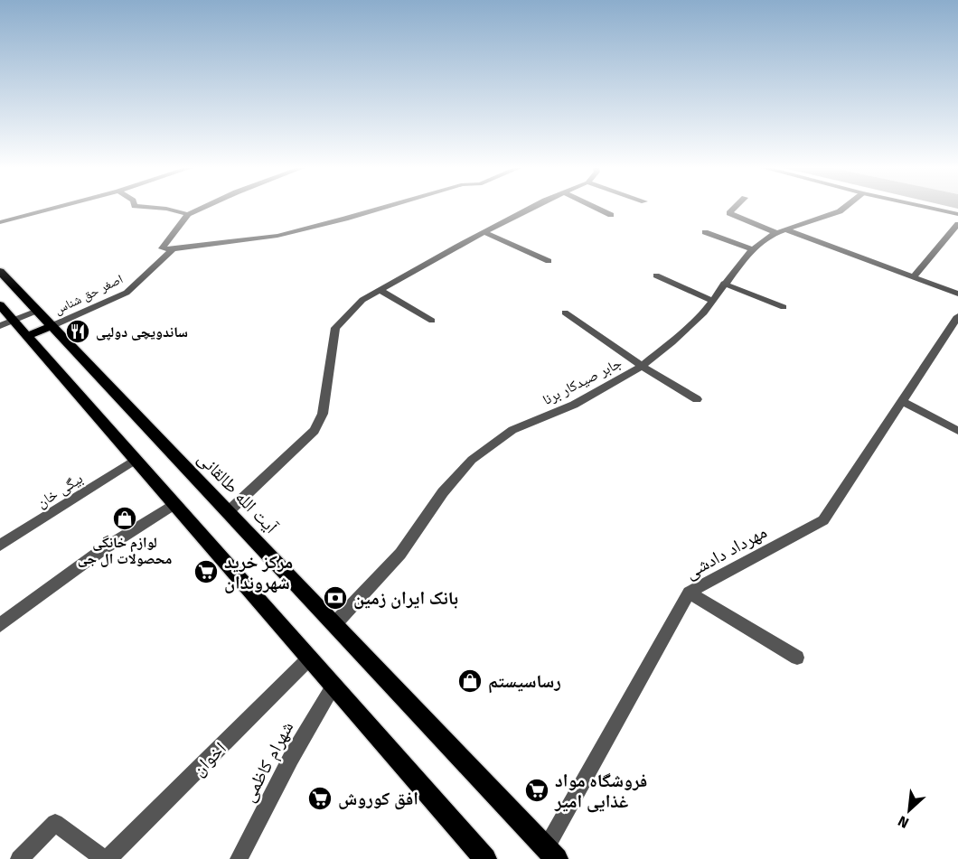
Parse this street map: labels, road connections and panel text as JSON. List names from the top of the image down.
{
  "streets": {
    "main road": ["آیت الله طالقانی"],
    "street": [
      "اصغر حق شناس",
      "جابر صیدکار برنا",
      "بیگی خان",
      "مهرداد دادشی",
      "اخوان",
      "شهرام کاظمی"
    ]
  },
  "crossings": [
    ["اصغر حق شناس", "آیت الله طالقانی"],
    ["جابر صیدکار برنا", "آیت الله طالقانی"],
    ["آیت الله طالقانی", "مهرداد دادشی"]
  ],
  "places": {
    "restaurant": ["ساندویچی دولپی"],
    "shop": ["لوازم خانگی محصولات ال جی", "رساسیستم"],
    "supermarket": ["مرکز خرید شهروندان", "فروشگاه مواد غذایی امیر", "افق کوروش"],
    "bank": ["بانک ایران زمین"]
  },
  "north": "bottom left"
}
